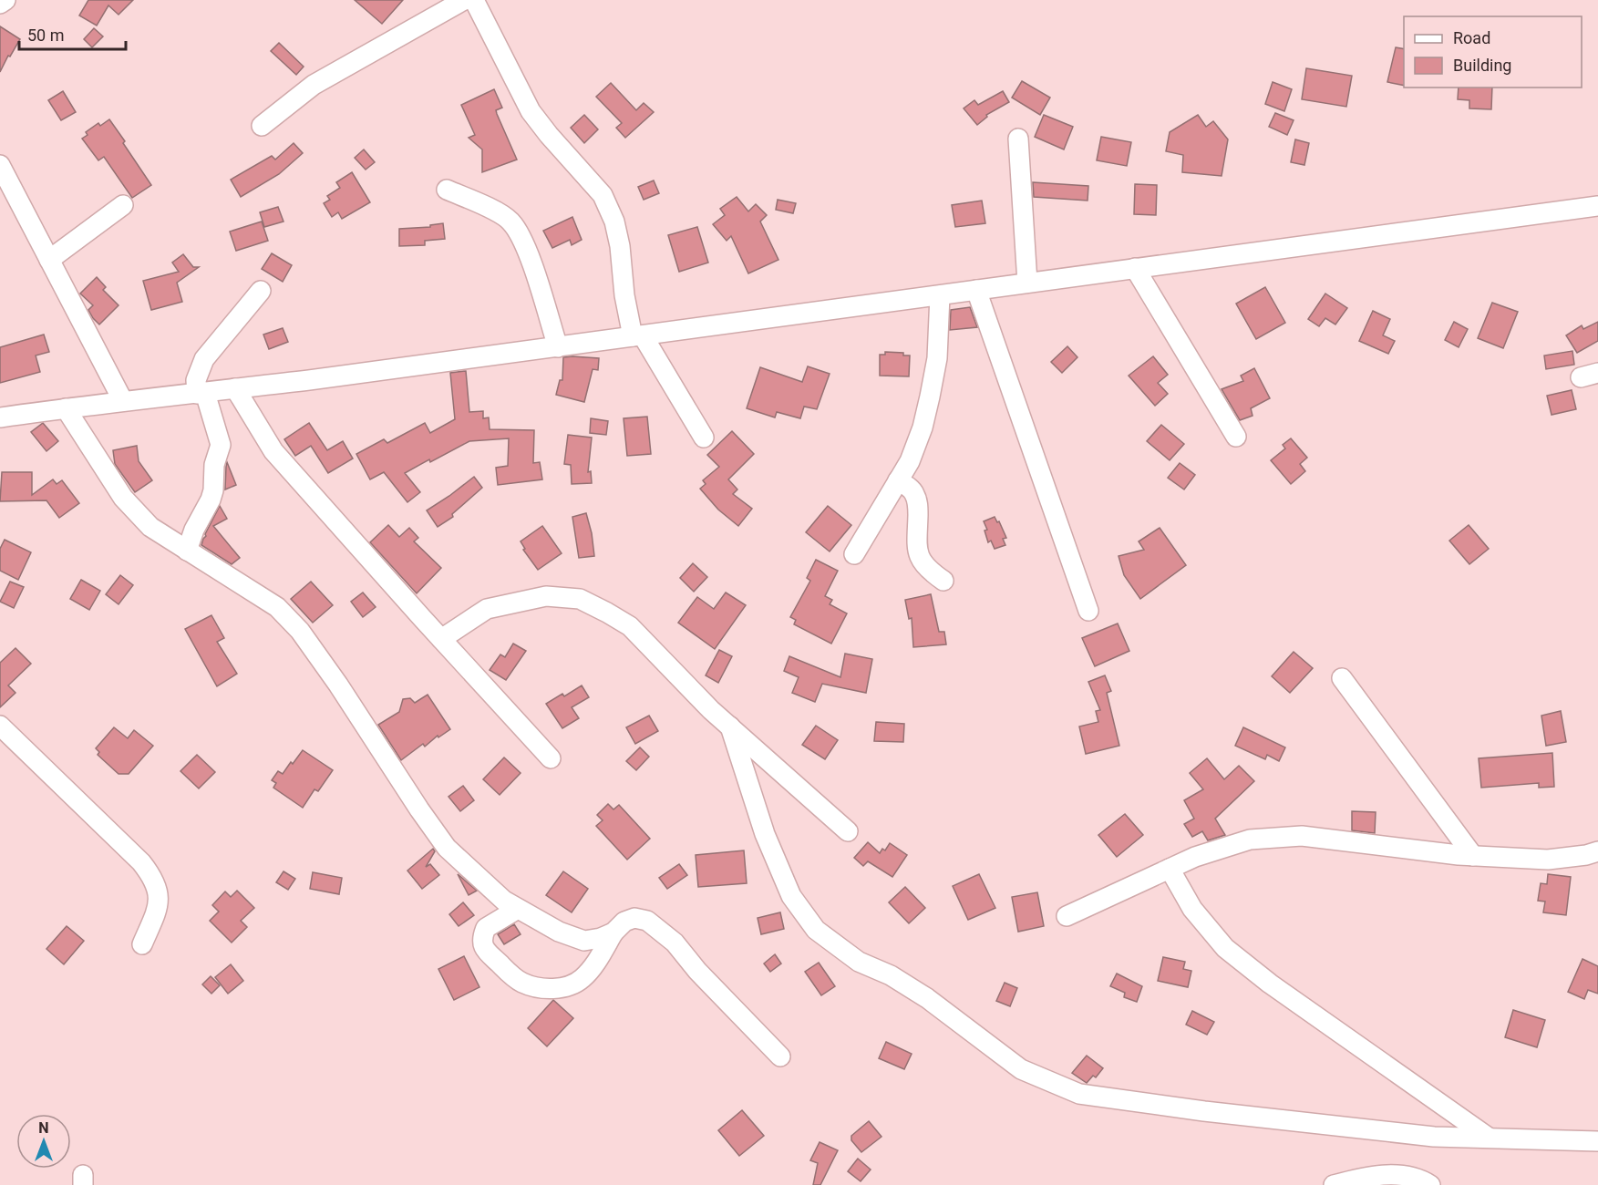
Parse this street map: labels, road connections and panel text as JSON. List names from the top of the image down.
{
  "legend": ["Road", "Building"],
  "scale_bar": "50 m",
  "north": "top"
}
